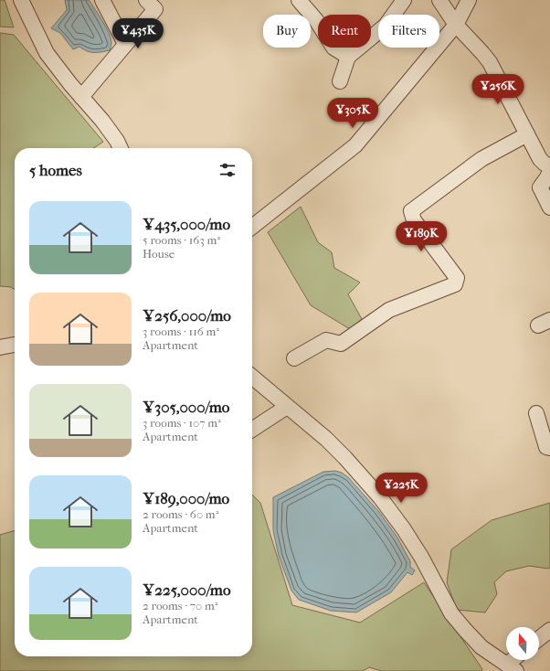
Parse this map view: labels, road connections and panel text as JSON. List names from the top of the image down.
{
  "north": "top",
  "page": {
    "chip": ["Buy", "Rent", "Filters"],
    "price": [
      "¥435K",
      "¥256K",
      "¥305K",
      "¥189K",
      "¥225K"
    ],
    "heading": "5 homes",
    "list": [
      {
        "name": "¥435,000/mo",
        "note": "5 rooms · 163 m² · House"
      },
      {
        "name": "¥256,000/mo",
        "note": "3 rooms · 116 m² · Apartment"
      },
      {
        "name": "¥305,000/mo",
        "note": "3 rooms · 107 m² · Apartment"
      },
      {
        "name": "¥189,000/mo",
        "note": "2 rooms · 60 m² · Apartment"
      },
      {
        "name": "¥225,000/mo",
        "note": "2 rooms · 70 m² · Apartment"
      }
    ]
  }
}
